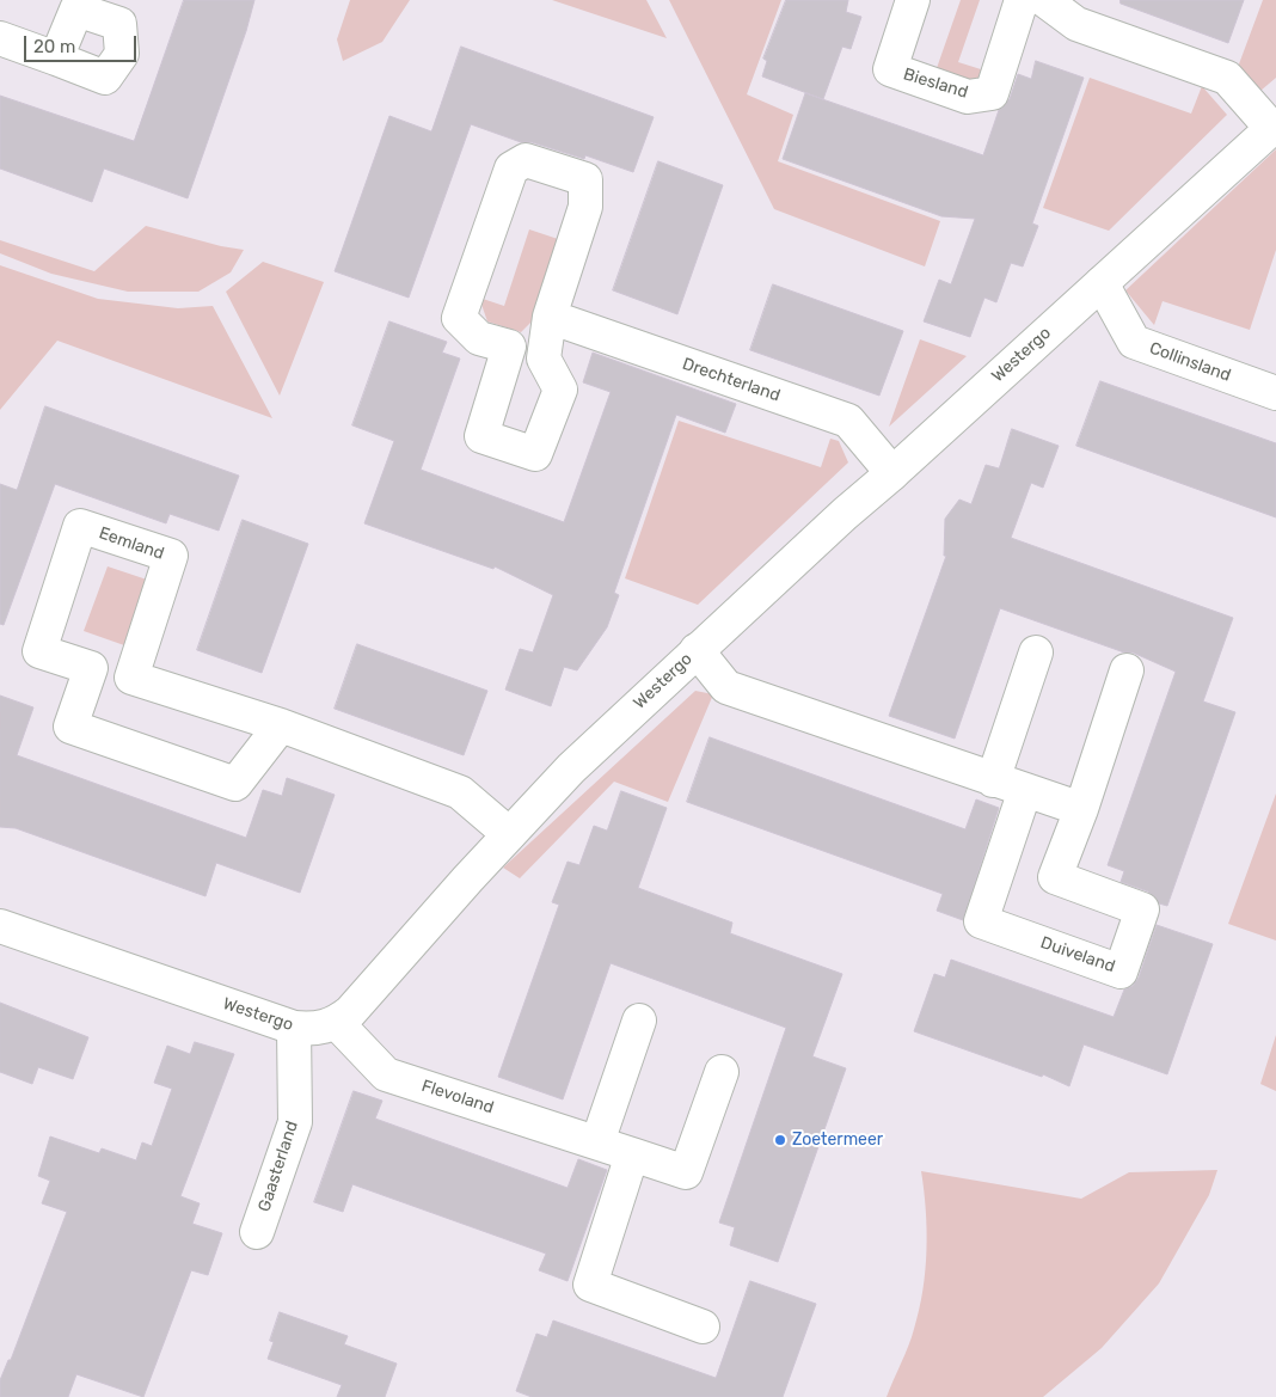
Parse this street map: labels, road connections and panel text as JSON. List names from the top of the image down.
{
  "streets": {
    "street": [
      "Biesland",
      "Westergo",
      "Collinsland",
      "Drechterland",
      "Eemland",
      "Duiveland",
      "Flevoland",
      "Gaasterland"
    ]
  },
  "crossings": [
    ["Westergo", "Collinsland"],
    ["Westergo", "Drechterland"],
    ["Westergo", "Eemland"],
    ["Westergo", "Flevoland"],
    ["Westergo", "Gaasterland"]
  ],
  "places": ["Zoetermeer"],
  "scale_bar": "20 m"
}
